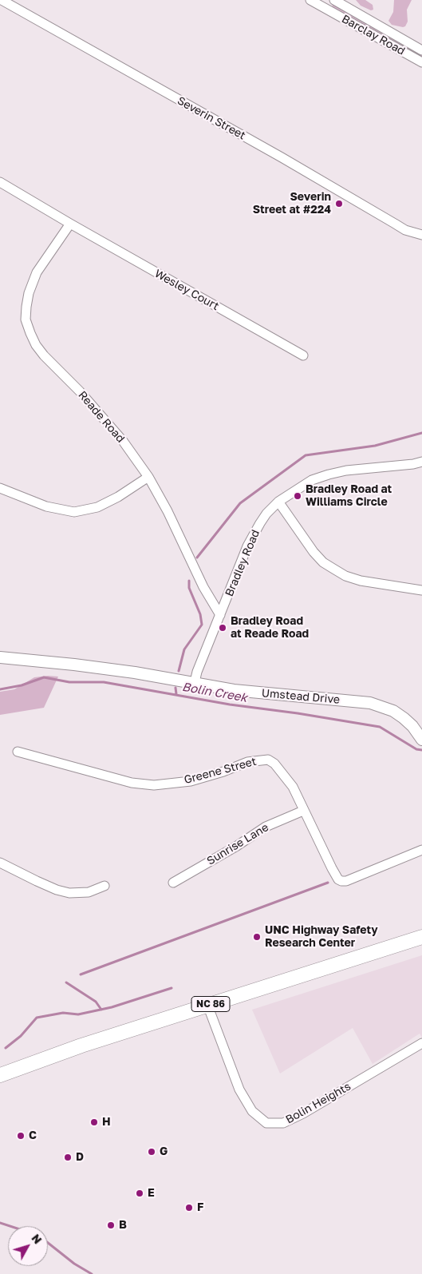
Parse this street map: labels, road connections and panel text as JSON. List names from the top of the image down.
{
  "streets": {
    "main road": ["NC 86"],
    "street": [
      "Barclay Road",
      "Severin Street",
      "Wesley Court",
      "Reade Road",
      "Bradley Road",
      "Umstead Drive",
      "Greene Street",
      "Sunrise Lane",
      "Bolin Heights"
    ]
  },
  "crossings": [
    ["Wesley Court", "Reade Road"],
    ["Reade Road", "Bradley Road"],
    ["Bradley Road", "Umstead Drive"],
    ["Greene Street", "Sunrise Lane"],
    ["NC 86", "Bolin Heights"]
  ],
  "water": ["Bolin Creek"],
  "places": [
    "Severin Street at #224",
    "Bradley Road at Williams Circle",
    "Bradley Road at Reade Road",
    "UNC Highway Safety Research Center",
    "H",
    "C",
    "G",
    "D",
    "E",
    "F",
    "B"
  ],
  "north": "top right"
}
